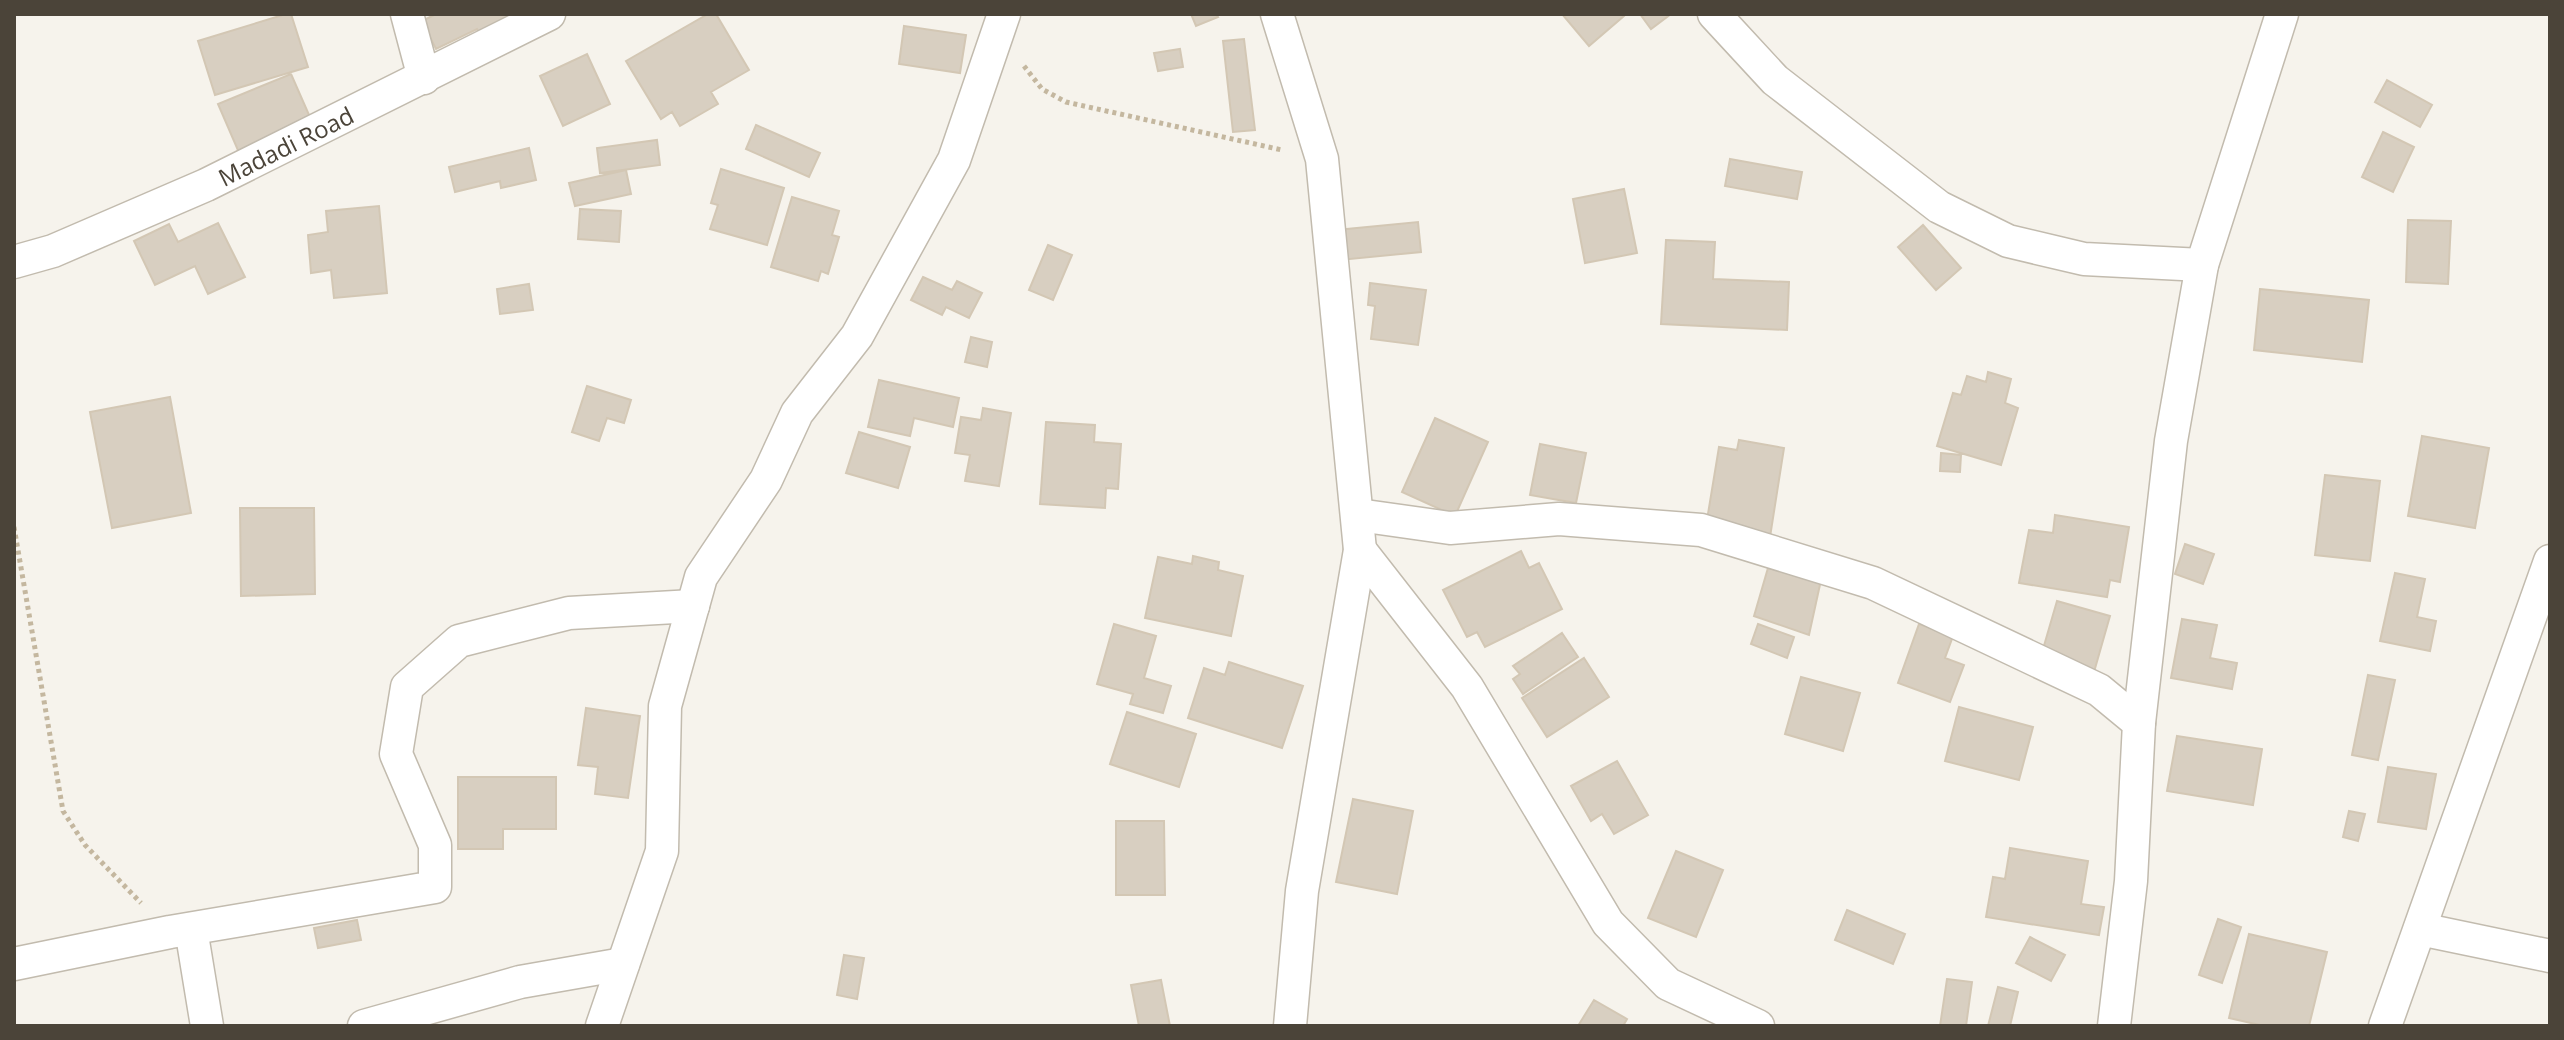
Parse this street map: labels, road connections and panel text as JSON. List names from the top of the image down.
{
  "streets": {
    "street": ["Madadi Road"]
  }
}
